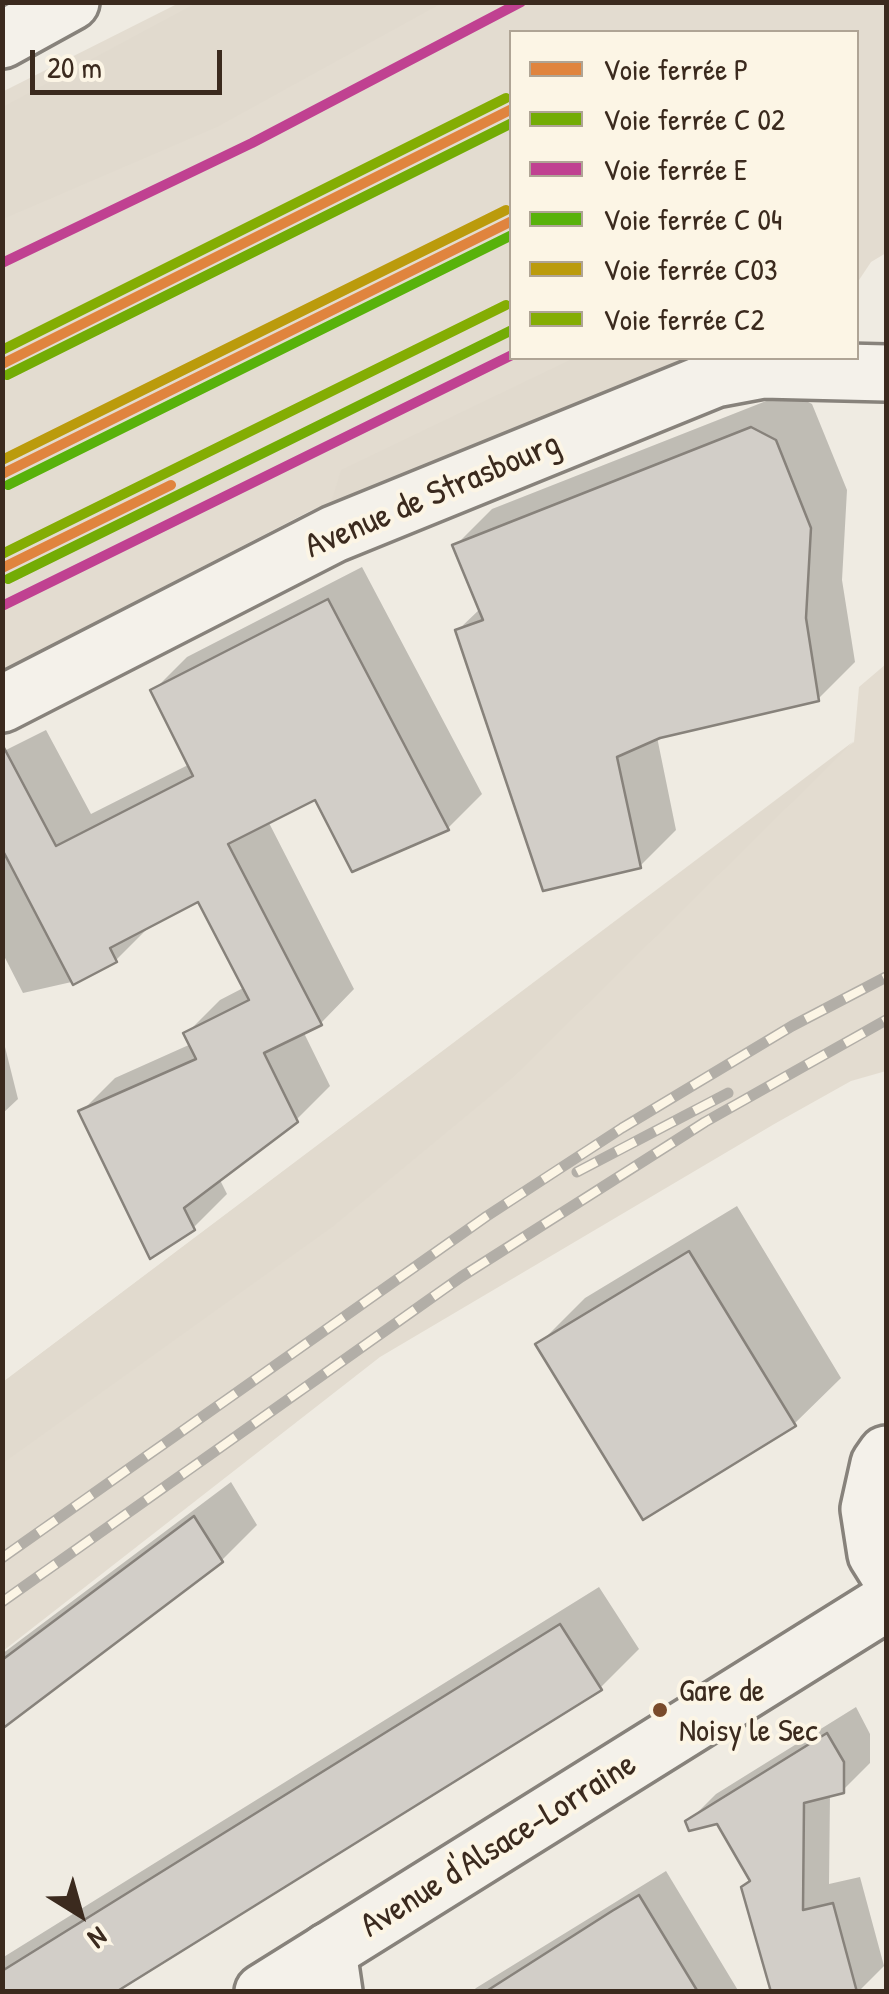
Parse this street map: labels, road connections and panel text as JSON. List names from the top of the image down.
{
  "streets": {
    "street": ["Avenue de Strasbourg", "Avenue d'Alsace-Lorraine"]
  },
  "places": ["Gare de Noisy le Sec"],
  "lines": [
    "rail line E",
    "rail line C2",
    "rail line P",
    "rail line C03"
  ],
  "legend": [
    "Voie ferrée P",
    "Voie ferrée C 02",
    "Voie ferrée E",
    "Voie ferrée C 04",
    "Voie ferrée C03",
    "Voie ferrée C2"
  ],
  "scale_bar": "20 m",
  "north": "bottom right"
}
